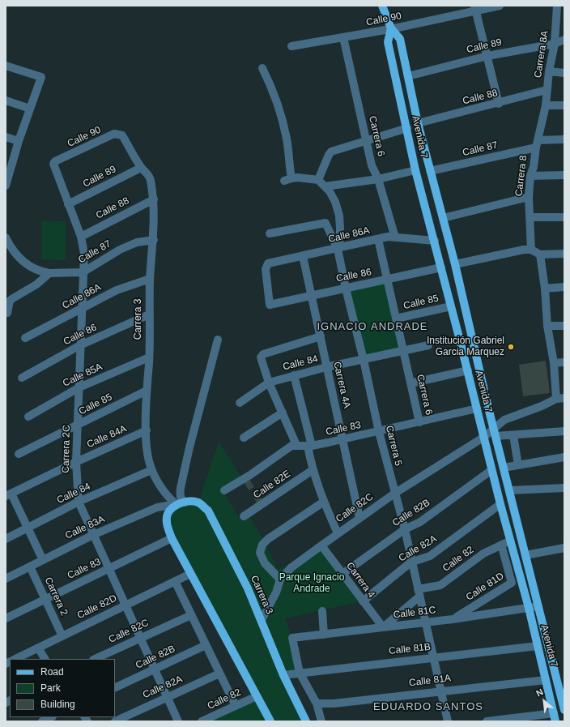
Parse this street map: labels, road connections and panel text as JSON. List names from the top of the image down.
{
  "streets": {
    "main road": ["Avenida 7", "Carrera 3"],
    "street": [
      "Calle 90",
      "Calle 89",
      "Carrera 8A",
      "Calle 88",
      "Carrera 6",
      "Calle 87",
      "Carrera 8",
      "Calle 86A",
      "Calle 86",
      "Calle 85",
      "Calle 84",
      "Calle 85A",
      "Carrera 4A",
      "Calle 83",
      "Calle 84A",
      "Carrera 5",
      "Carrera 2C",
      "Calle 82E",
      "Calle 82C",
      "Calle 82B",
      "Calle 83A",
      "Calle 82A",
      "Calle 82",
      "Carrera 4",
      "Calle 81D",
      "Carrera 2",
      "Calle 82D",
      "Calle 81C",
      "Calle 81B",
      "Calle 81A"
    ]
  },
  "crossings": [
    ["Calle 90", "Carrera 6"],
    ["Calle 90", "Avenida 7"],
    ["Calle 90", "Carrera 3"],
    ["Calle 90", "Carrera 2C"],
    ["Calle 89", "Carrera 8A"],
    ["Calle 89", "Avenida 7"],
    ["Calle 89", "Carrera 3"],
    ["Calle 89", "Carrera 2C"],
    ["Carrera 8A", "Calle 88"],
    ["Carrera 8A", "Carrera 8"],
    ["Calle 88", "Avenida 7"],
    ["Calle 88", "Carrera 3"],
    ["Calle 88", "Carrera 2C"],
    ["Carrera 6", "Calle 86A"],
    ["Carrera 6", "Calle 86"],
    ["Carrera 6", "Calle 85"],
    ["Carrera 6", "Calle 84"],
    ["Carrera 6", "Calle 83"],
    ["Avenida 7", "Calle 87"],
    ["Avenida 7", "Calle 86A"],
    ["Avenida 7", "Calle 86"],
    ["Avenida 7", "Calle 85"],
    ["Avenida 7", "Calle 83"],
    ["Avenida 7", "Calle 82C"],
    ["Avenida 7", "Calle 82B"],
    ["Avenida 7", "Calle 82A"],
    ["Avenida 7", "Calle 82"],
    ["Avenida 7", "Calle 81C"],
    ["Avenida 7", "Calle 81B"],
    ["Avenida 7", "Calle 81A"],
    ["Calle 87", "Carrera 8"],
    ["Calle 87", "Carrera 3"],
    ["Calle 87", "Carrera 2C"],
    ["Calle 86A", "Calle 86"],
    ["Calle 86A", "Carrera 3"],
    ["Calle 86A", "Carrera 4A"],
    ["Calle 86A", "Carrera 5"],
    ["Calle 86A", "Carrera 2C"],
    ["Calle 86", "Carrera 3"],
    ["Calle 86", "Carrera 4A"],
    ["Calle 86", "Carrera 5"],
    ["Calle 86", "Carrera 2C"],
    ["Calle 85", "Carrera 3"],
    ["Calle 85", "Carrera 2C"],
    ["Carrera 3", "Calle 84"],
    ["Carrera 3", "Calle 85A"],
    ["Carrera 3", "Calle 84A"],
    ["Carrera 3", "Calle 82C"],
    ["Carrera 3", "Calle 83A"],
    ["Carrera 3", "Calle 81B"],
    ["Calle 84", "Carrera 4A"],
    ["Calle 84", "Carrera 5"],
    ["Calle 84", "Carrera 2C"],
    ["Calle 85A", "Carrera 2C"],
    ["Carrera 4A", "Calle 83"],
    ["Carrera 4A", "Calle 82C"],
    ["Calle 83", "Carrera 5"],
    ["Calle 83", "Carrera 2C"],
    ["Calle 83", "Carrera 2"],
    ["Calle 84A", "Carrera 2C"],
    ["Carrera 5", "Calle 82C"],
    ["Carrera 5", "Calle 82B"],
    ["Carrera 5", "Calle 82A"],
    ["Carrera 5", "Calle 82"],
    ["Carrera 5", "Calle 81C"],
    ["Carrera 5", "Calle 81B"],
    ["Carrera 5", "Calle 81A"],
    ["Carrera 2C", "Calle 82C"],
    ["Carrera 2C", "Calle 82B"],
    ["Carrera 2C", "Calle 83A"],
    ["Carrera 2C", "Calle 82A"],
    ["Carrera 2C", "Calle 82D"],
    ["Calle 82C", "Carrera 4"],
    ["Calle 82B", "Carrera 4"],
    ["Calle 83A", "Carrera 2"],
    ["Calle 82A", "Carrera 4"],
    ["Calle 82", "Calle 81D"],
    ["Carrera 4", "Calle 81C"],
    ["Calle 81D", "Calle 81C"],
    ["Carrera 2", "Calle 82D"],
    ["Calle 81C", "Calle 81B"]
  ],
  "districts": ["IGNACIO ANDRADE", "EDUARDO SANTOS"],
  "parks": ["Parque Ignacio Andrade"],
  "places": ["Institución Gabriel Garcia Marquez"],
  "legend": ["Road", "Park", "Building"],
  "north": "top left"
}
